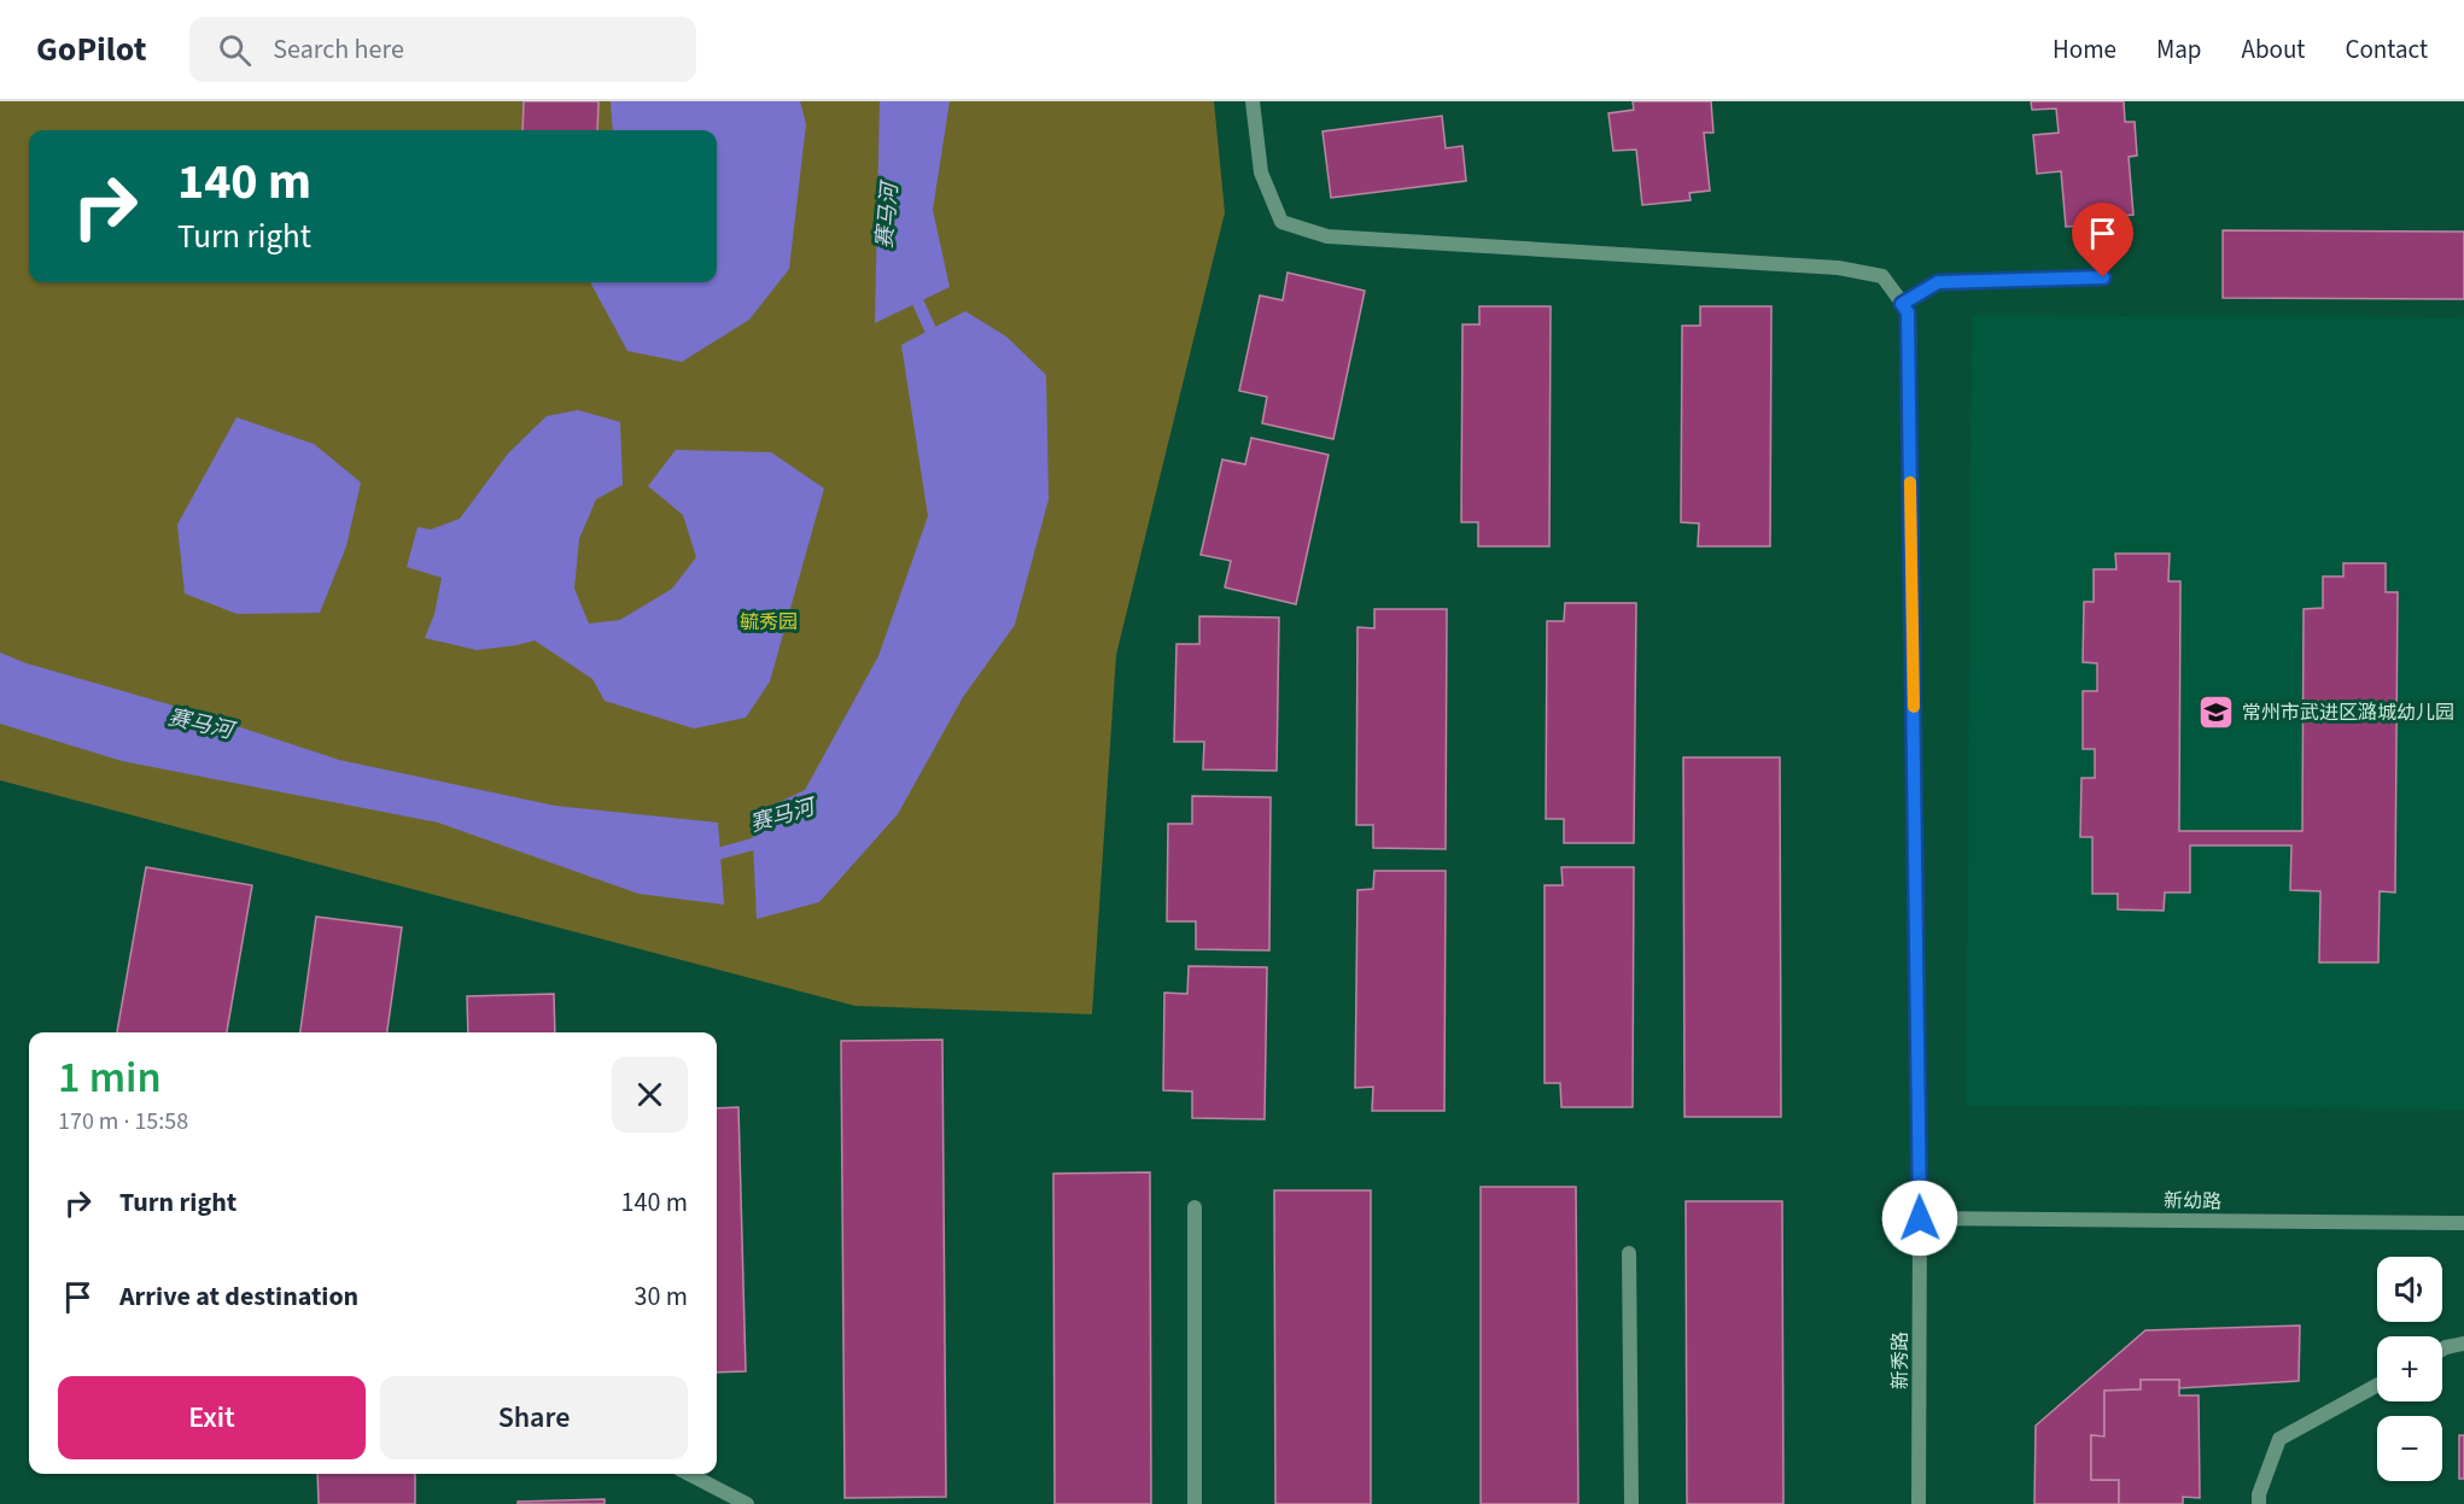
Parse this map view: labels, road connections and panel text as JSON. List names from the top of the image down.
{
  "streets": {
    "street": ["新幼路", "新秀路"]
  },
  "crossings": [
    ["新幼路", "新秀路"]
  ],
  "water": ["赛马河"],
  "parks": ["毓秀园"],
  "places": {
    "school or university": ["常州市武进区潞城幼儿园"]
  },
  "page": {
    "header": "GoPilot",
    "search": "Search here",
    "nav": [
      "Home",
      "Map",
      "About",
      "Contact"
    ],
    "turn": ["140 m", "Turn right"],
    "heading": ["1 min", "170 m · 15:58"],
    "list": [
      {
        "name": "Turn right",
        "value": "140 m"
      },
      {
        "name": "Arrive at destination",
        "value": "30 m"
      }
    ],
    "map_buttons": ["+", "−"],
    "buttons": ["Exit", "Share"]
  }
}
